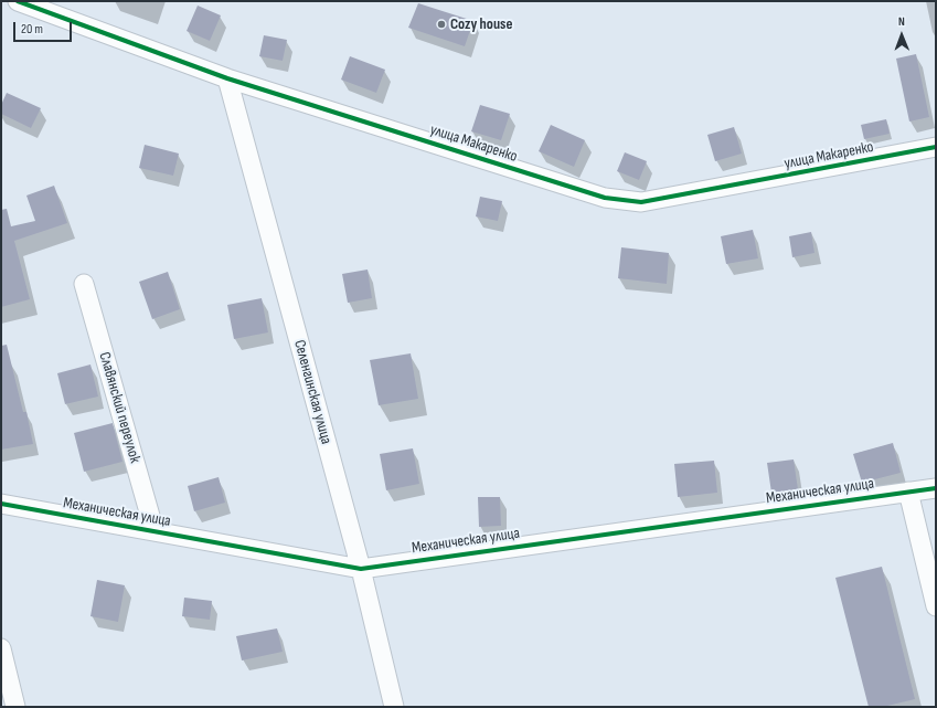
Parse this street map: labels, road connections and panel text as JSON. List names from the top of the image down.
{
  "streets": {
    "street": [
      "улица Макаренко",
      "Селенгинская улица",
      "Славянский переулок",
      "Механическая улица"
    ]
  },
  "crossings": [
    ["улица Макаренко", "Селенгинская улица"],
    ["Селенгинская улица", "Механическая улица"],
    ["Славянский переулок", "Механическая улица"]
  ],
  "places": ["Cozy house"],
  "scale_bar": "20 m",
  "north": "top"
}
